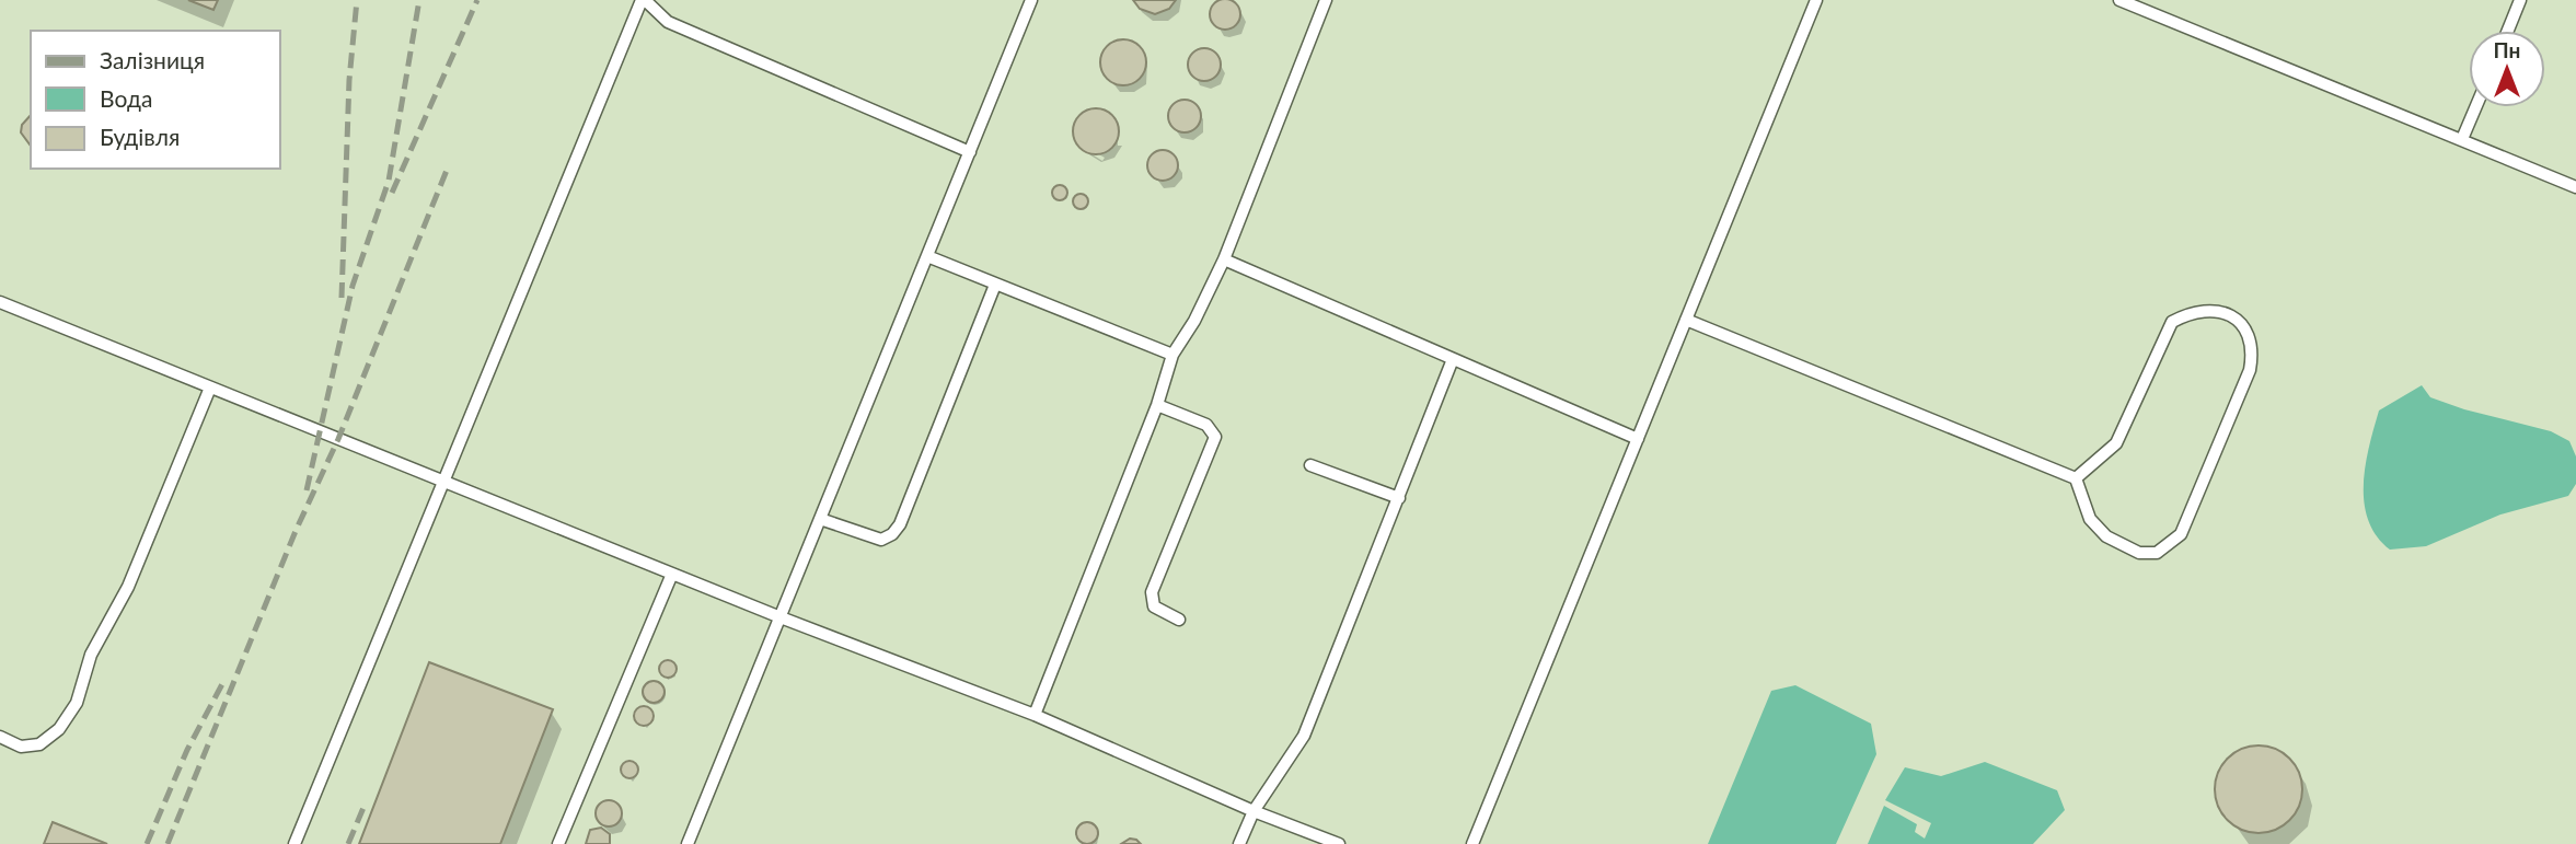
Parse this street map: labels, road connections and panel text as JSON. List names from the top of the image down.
{
  "legend": ["Залізниця", "Вода", "Будівля"],
  "north": "top"
}
